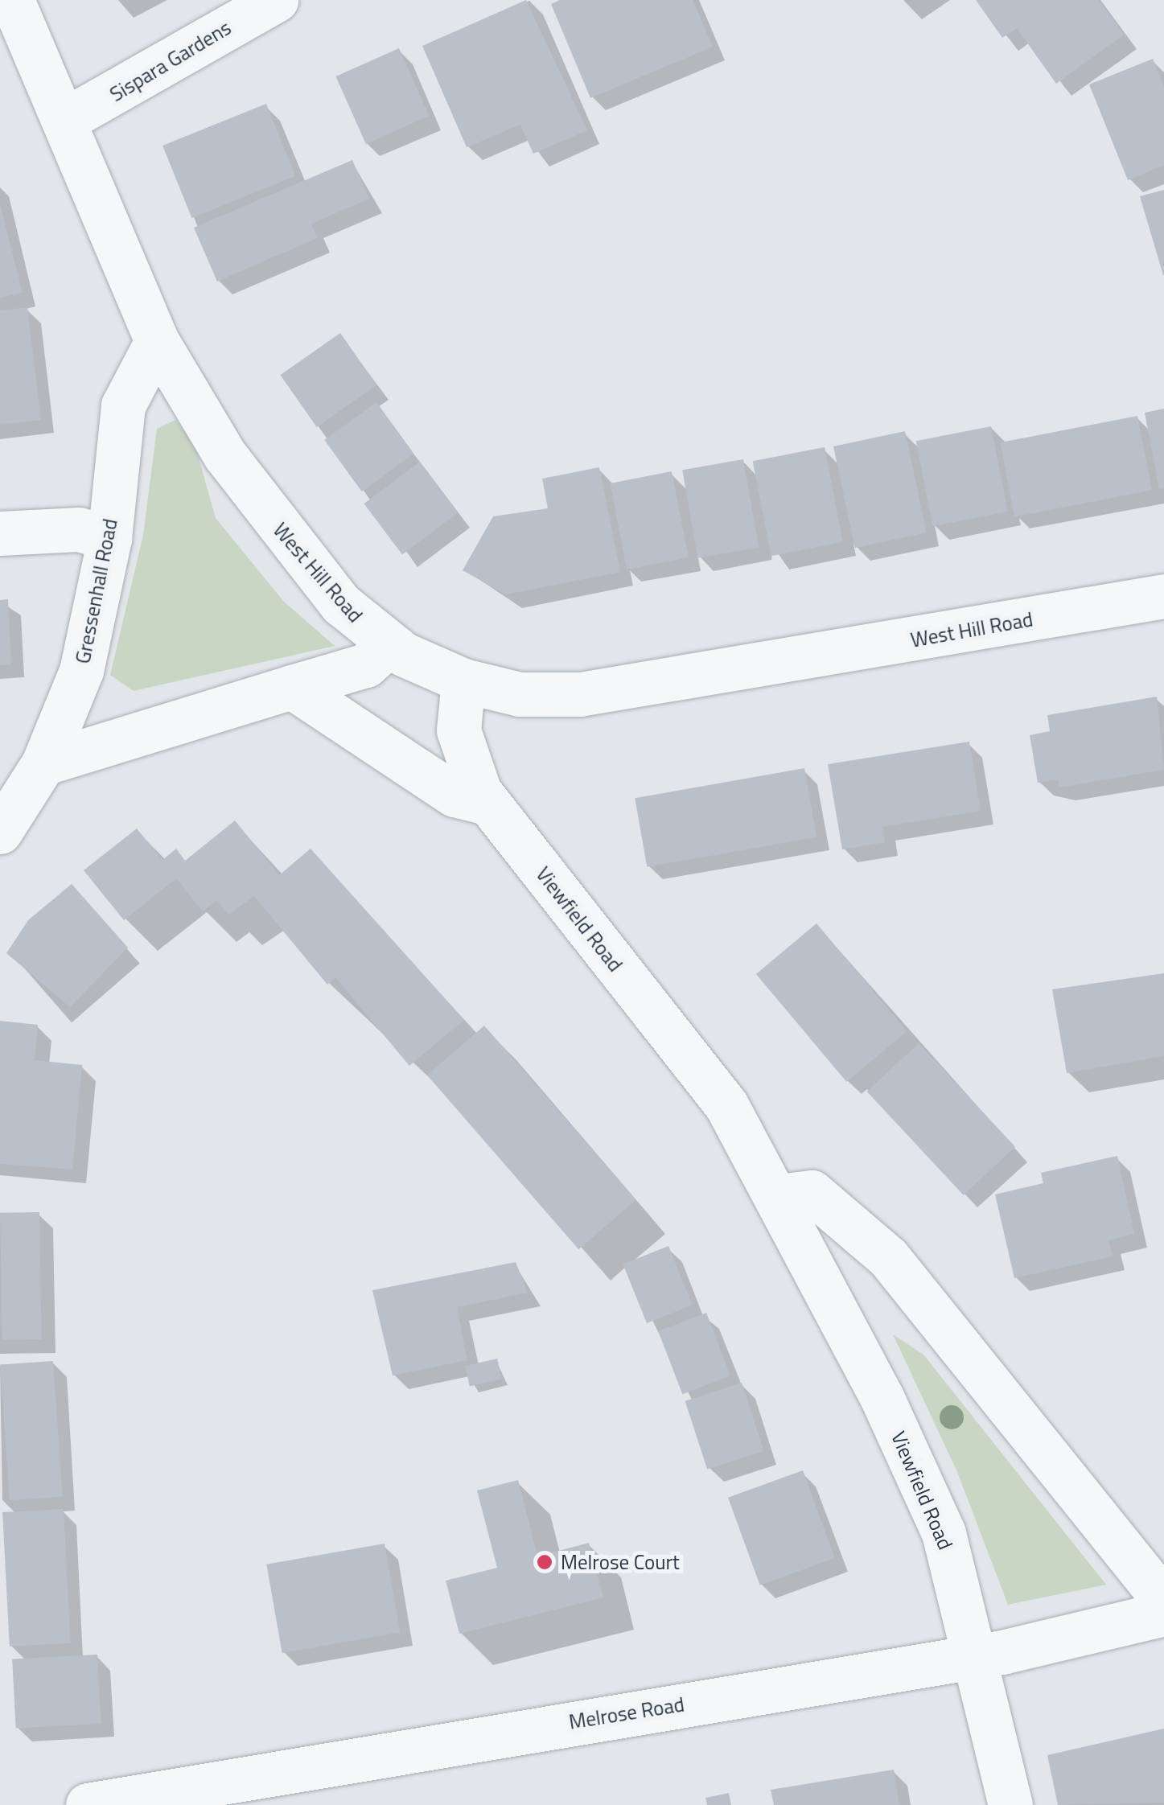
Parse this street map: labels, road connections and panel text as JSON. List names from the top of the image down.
{
  "streets": {
    "street": [
      "Sispara Gardens",
      "West Hill Road",
      "Gressenhall Road",
      "Viewfield Road",
      "Melrose Road"
    ]
  },
  "crossings": [
    ["Sispara Gardens", "West Hill Road"],
    ["West Hill Road", "Gressenhall Road"],
    ["West Hill Road", "Viewfield Road"],
    ["Viewfield Road", "Melrose Road"]
  ],
  "places": ["Melrose Court"]
}
